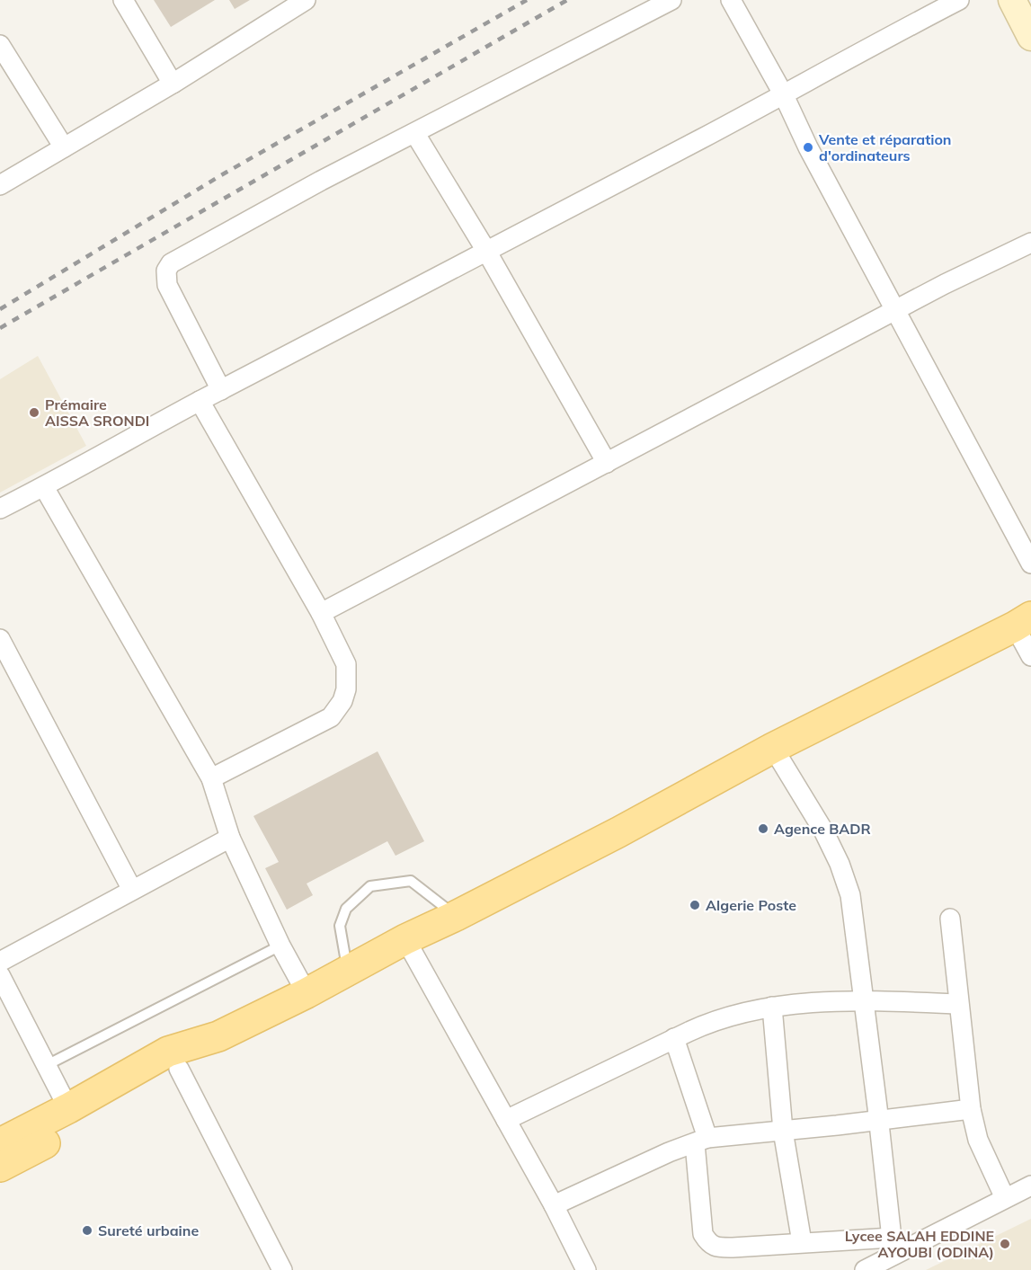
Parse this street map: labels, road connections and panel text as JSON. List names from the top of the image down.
{
  "places": [
    "Vente et réparation d'ordinateurs",
    "Prémaire AISSA SRONDI",
    "Agence BADR",
    "Algerie Poste",
    "Sureté urbaine",
    "Lycee SALAH EDDINE AYOUBI (ODINA)"
  ]
}
